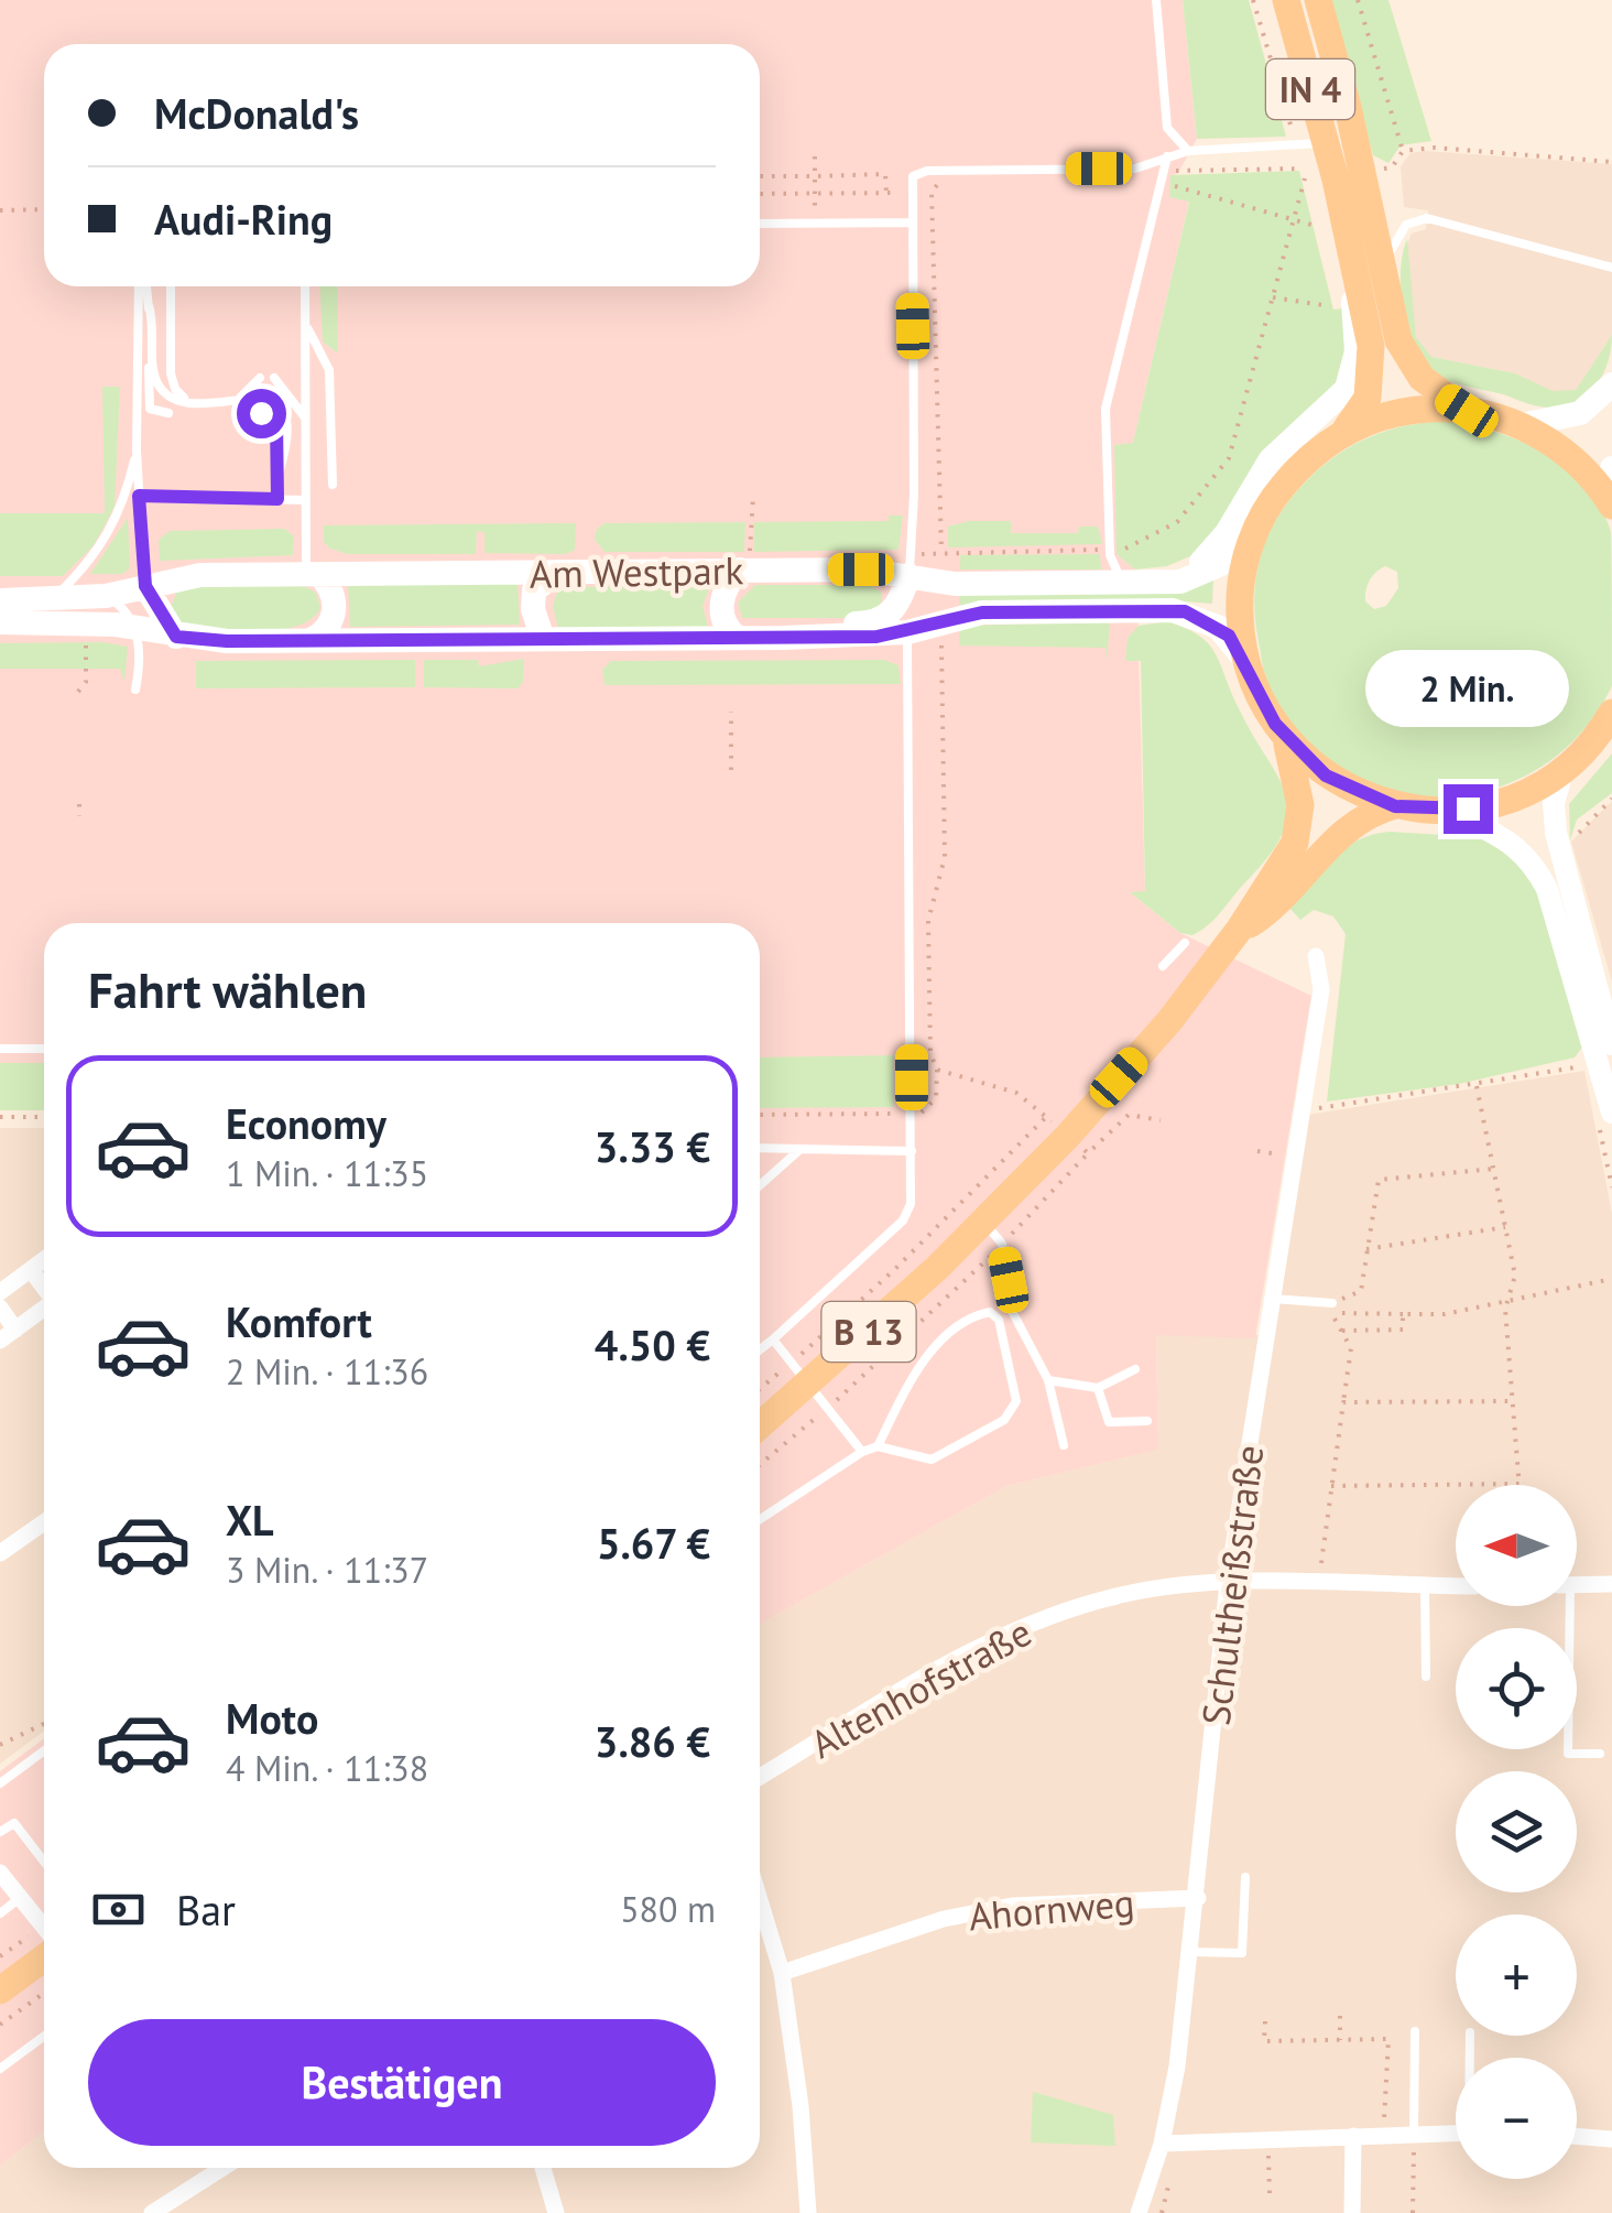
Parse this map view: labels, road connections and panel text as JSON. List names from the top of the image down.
{
  "streets": {
    "main road": ["IN 4", "Am Westpark", "B 13"],
    "street": ["Schultheißstraße", "Altenhofstraße", "Ahornweg"]
  },
  "crossings": [
    ["IN 4", "B 13"],
    ["Am Westpark", "B 13"],
    ["Schultheißstraße", "Altenhofstraße"],
    ["Schultheißstraße", "Ahornweg"]
  ],
  "north": "left",
  "page": {
    "banner": ["McDonald's", "Audi-Ring"],
    "bubble": "2 Min.",
    "heading": "Fahrt wählen",
    "list": [
      {
        "name": "Economy",
        "note": "1 Min. · 11:35",
        "value": "3.33 €"
      },
      {
        "name": "Komfort",
        "note": "2 Min. · 11:36",
        "value": "4.50 €"
      },
      {
        "name": "XL",
        "note": "3 Min. · 11:37",
        "value": "5.67 €"
      },
      {
        "name": "Moto",
        "note": "4 Min. · 11:38",
        "value": "3.86 €"
      }
    ],
    "map_buttons": ["+", "−"],
    "pay": ["Bar", "580 m"],
    "buttons": "Bestätigen"
  }
}
